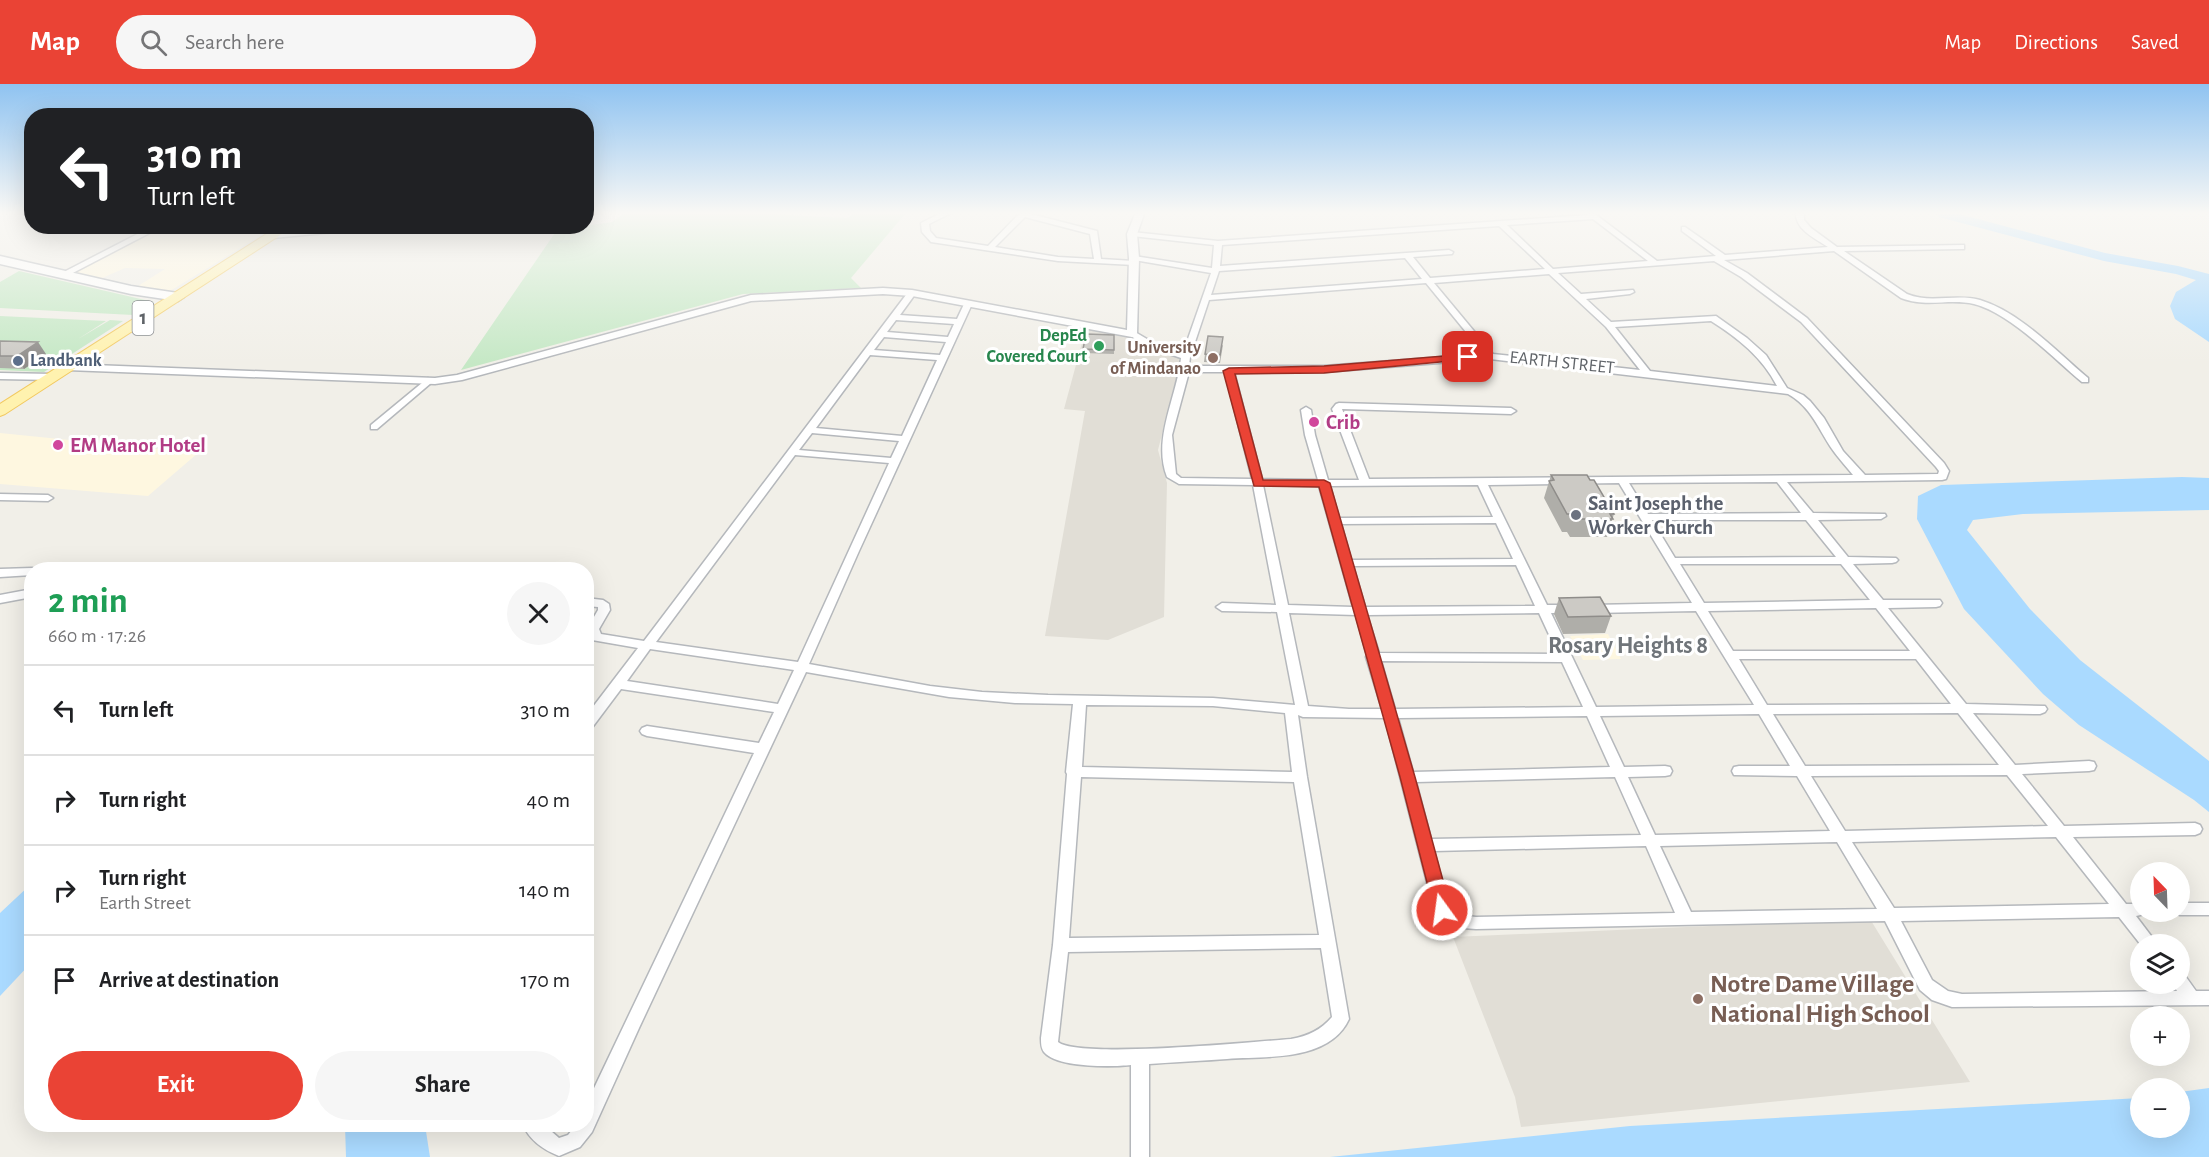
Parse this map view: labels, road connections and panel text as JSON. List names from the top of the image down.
{
  "streets": {
    "main road": ["1"],
    "street": ["EARTH STREET"]
  },
  "districts": ["Rosary Heights 8"],
  "places": [
    "DepEd Covered Court",
    "University of Mindanao",
    "Landbank",
    "Crib",
    "EM Manor Hotel",
    "Saint Joseph the Worker Church",
    "Notre Dame Village National High School"
  ],
  "north": "top left",
  "page": {
    "header": "Map",
    "search": "Search here",
    "nav": ["Map", "Directions", "Saved"],
    "turn": ["310 m", "Turn left"],
    "heading": ["2 min", "660 m · 17:26"],
    "list": [
      {
        "name": "Turn left",
        "value": "310 m"
      },
      {
        "name": "Turn right",
        "value": "40 m"
      },
      {
        "name": "Turn right",
        "note": "Earth Street",
        "value": "140 m"
      },
      {
        "name": "Arrive at destination",
        "value": "170 m"
      }
    ],
    "map_buttons": ["+", "−"],
    "buttons": ["Exit", "Share"]
  }
}
